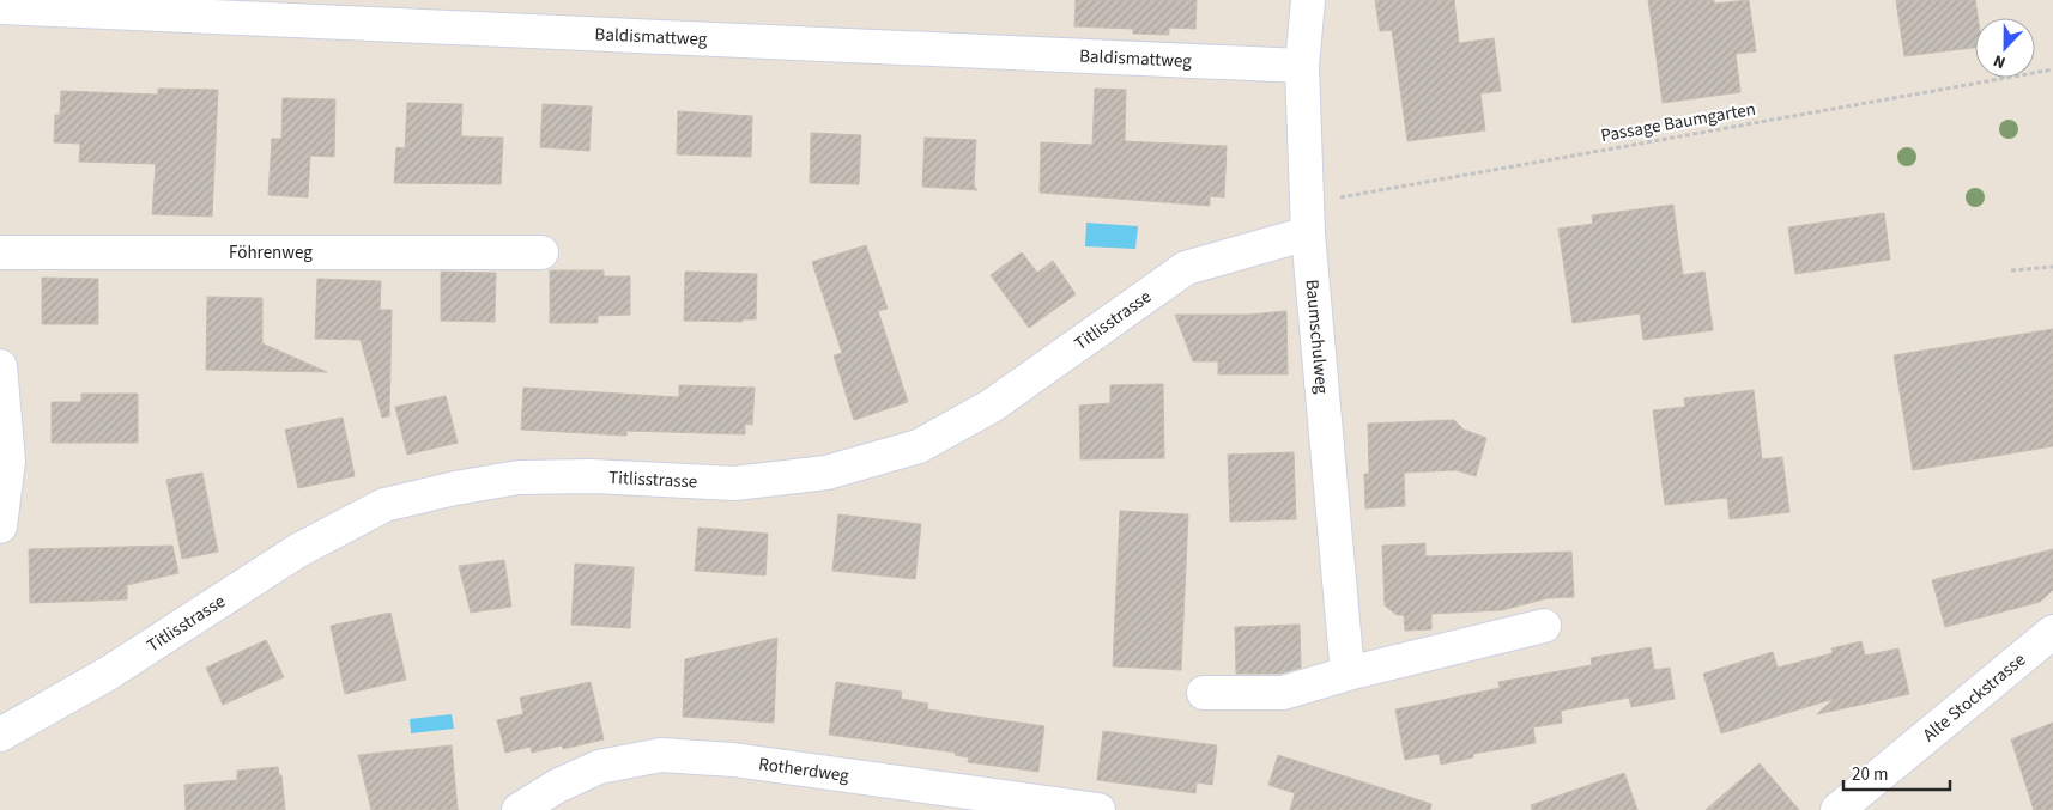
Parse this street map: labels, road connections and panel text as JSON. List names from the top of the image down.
{
  "streets": {
    "street": [
      "Baldismattweg",
      "Föhrenweg",
      "Titlisstrasse",
      "Baumschulweg",
      "Alte Stockstrasse",
      "Rotherdweg"
    ],
    "path": ["Passage Baumgarten"]
  },
  "crossings": [
    ["Baldismattweg", "Baumschulweg"],
    ["Passage Baumgarten", "Titlisstrasse"],
    ["Passage Baumgarten", "Baumschulweg"],
    ["Titlisstrasse", "Baumschulweg"]
  ],
  "scale_bar": "20 m",
  "north": "bottom"
}
